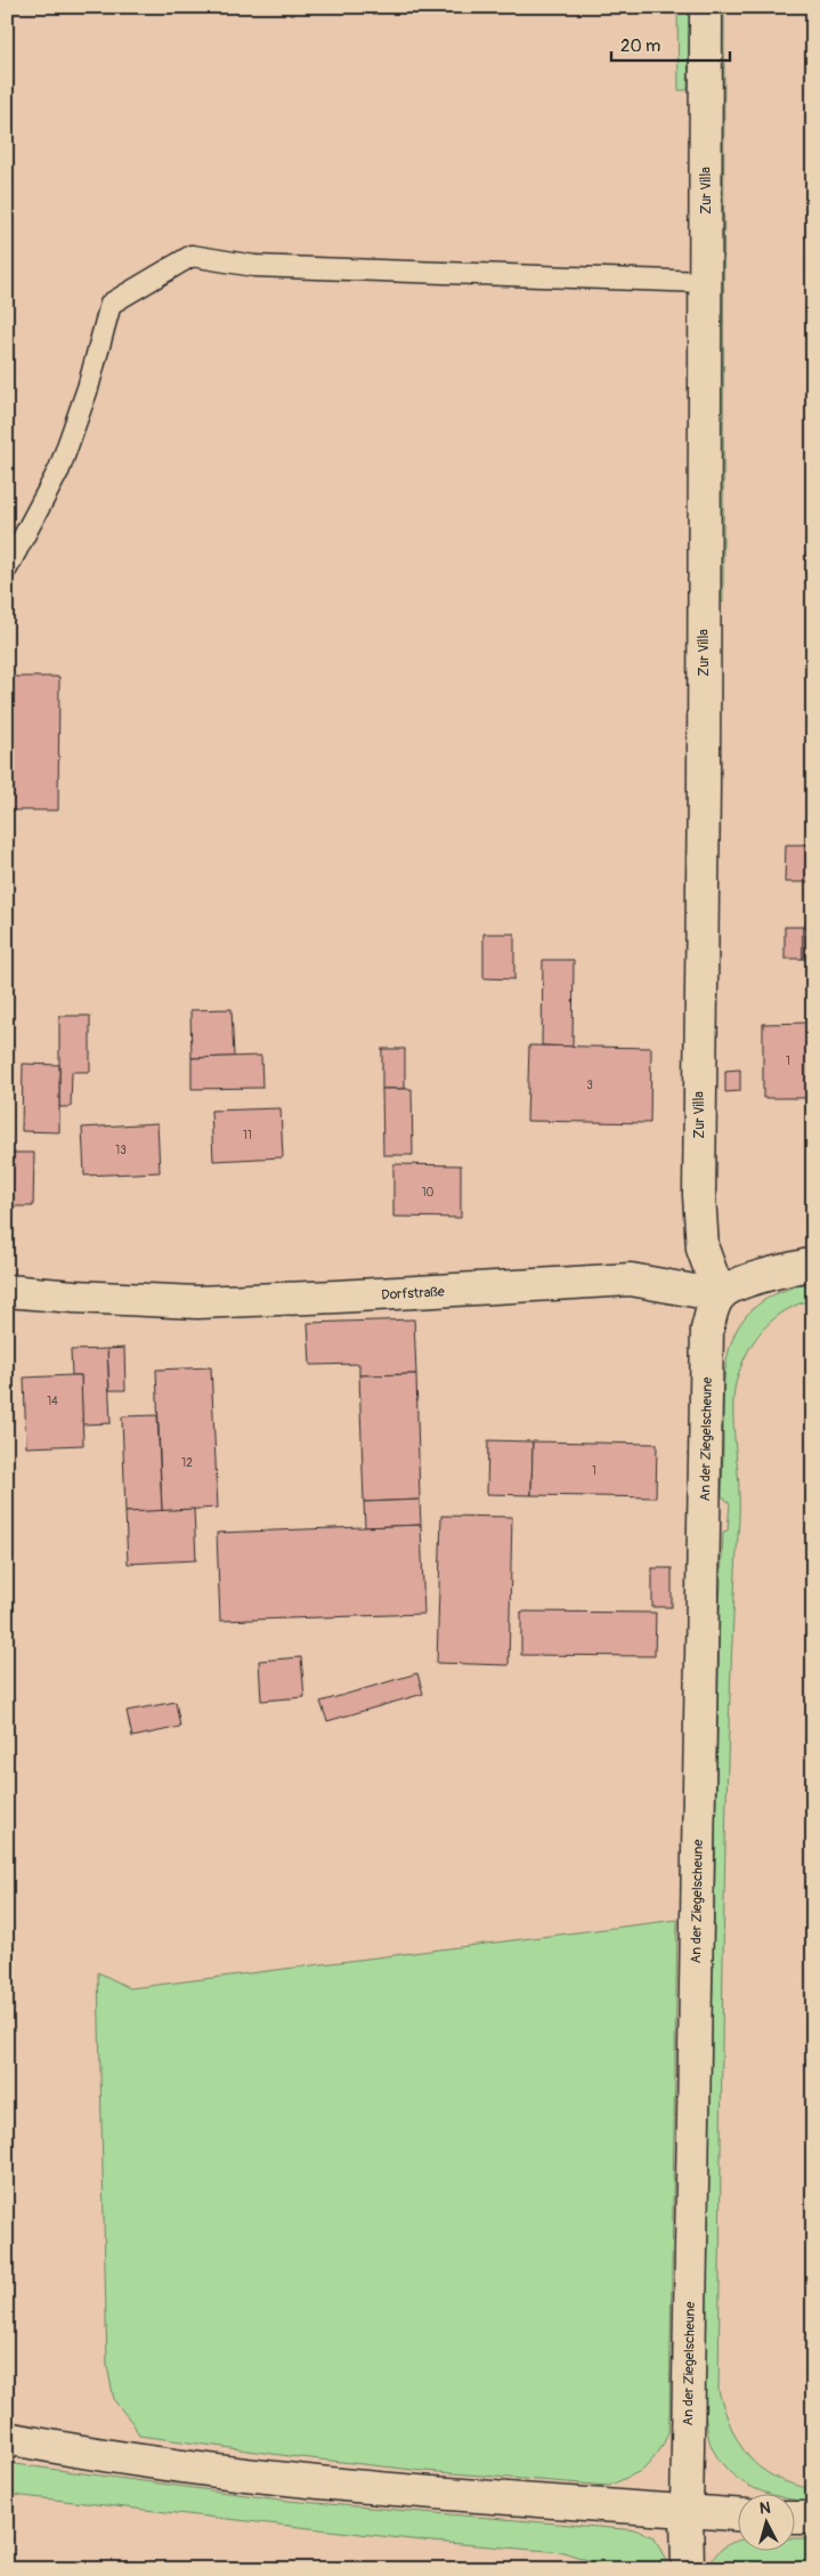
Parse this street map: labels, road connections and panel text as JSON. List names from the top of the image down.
{
  "streets": {
    "street": ["Zur Villa", "Dorfstraße", "An der Ziegelscheune"]
  },
  "crossings": [
    ["Zur Villa", "Dorfstraße"],
    ["Zur Villa", "An der Ziegelscheune"],
    ["Dorfstraße", "An der Ziegelscheune"]
  ],
  "house_numbers": [
    "1",
    "3",
    "11",
    "13",
    "10",
    "14",
    "12",
    "1"
  ],
  "scale_bar": "20 m",
  "north": "top"
}
